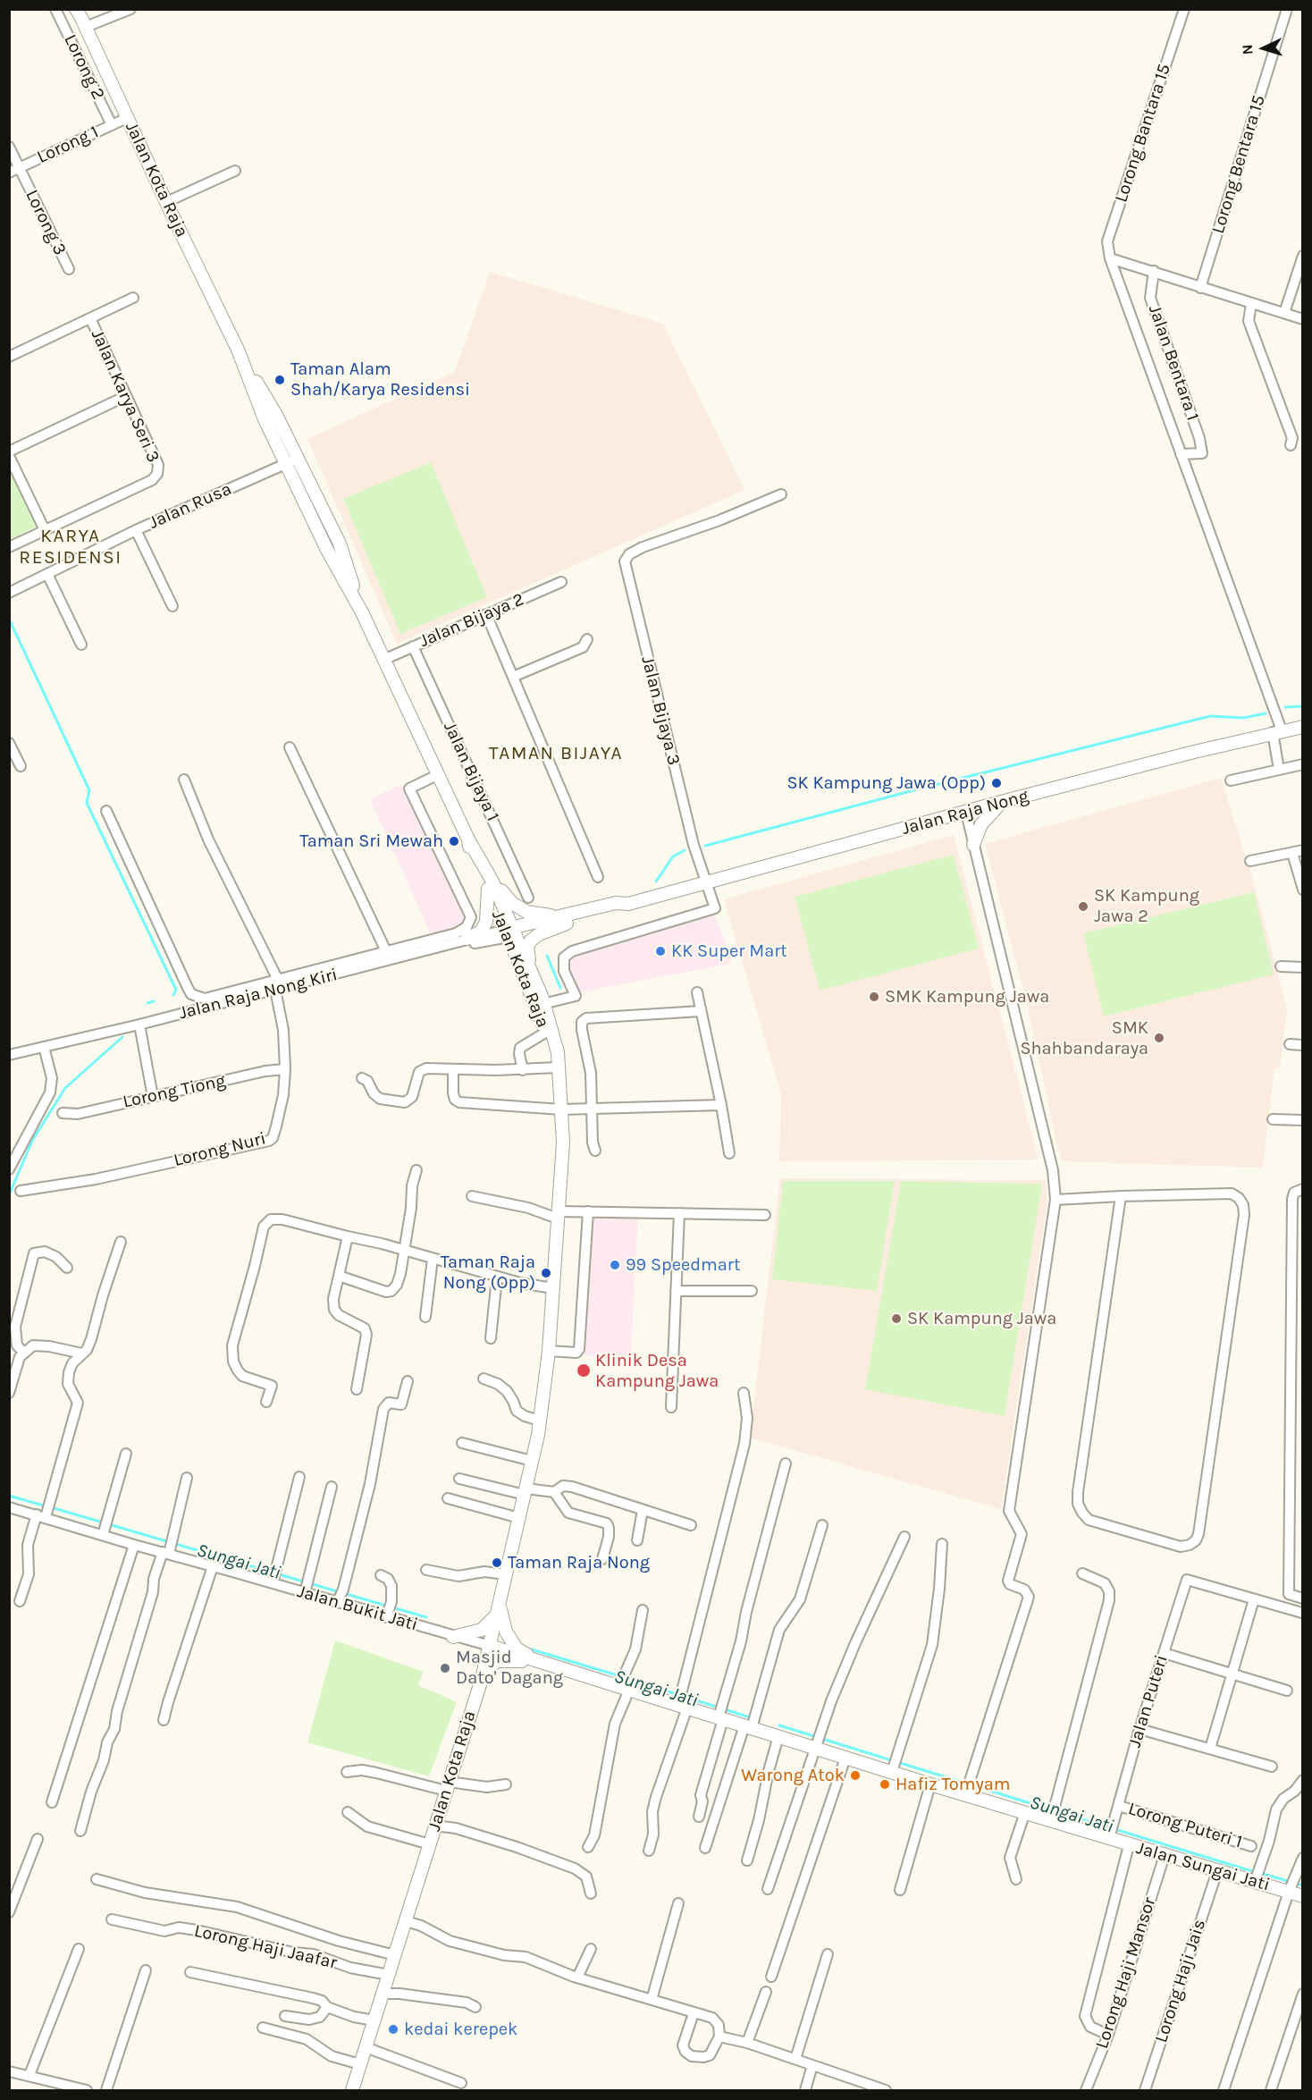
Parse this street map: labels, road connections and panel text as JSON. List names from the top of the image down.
{
  "streets": {
    "main road": ["Jalan Kota Raja", "Jalan Raja Nong", "Jalan Sungai Jati"],
    "street": [
      "Lorong 2",
      "Lorong Bantara 15",
      "Lorong 1",
      "Lorong Bentara 15",
      "Lorong 3",
      "Jalan Bentara 1",
      "Jalan Karya Seri 3",
      "Jalan Rusa",
      "Jalan Bijaya 2",
      "Jalan Bijaya 3",
      "Jalan Bijaya 1",
      "Jalan Raja Nong Kiri",
      "Lorong Tiong",
      "Lorong Nuri",
      "Jalan Bukit Jati",
      "Jalan Puteri",
      "Lorong Puteri 1",
      "Lorong Haji Jaafar",
      "Lorong Haji Mansor",
      "Lorong Haji Jais"
    ]
  },
  "crossings": [
    ["Lorong 2", "Lorong 1"],
    ["Lorong 1", "Jalan Kota Raja"],
    ["Lorong 1", "Lorong 3"],
    ["Jalan Kota Raja", "Jalan Rusa"],
    ["Jalan Kota Raja", "Jalan Bijaya 2"],
    ["Jalan Kota Raja", "Jalan Raja Nong"],
    ["Jalan Kota Raja", "Jalan Raja Nong Kiri"],
    ["Jalan Kota Raja", "Jalan Bukit Jati"],
    ["Jalan Kota Raja", "Jalan Sungai Jati"],
    ["Jalan Kota Raja", "Lorong Haji Jaafar"],
    ["Jalan Bijaya 2", "Jalan Bijaya 1"],
    ["Jalan Bijaya 3", "Jalan Raja Nong"],
    ["Jalan Raja Nong", "Jalan Raja Nong Kiri"],
    ["Jalan Raja Nong Kiri", "Lorong Nuri"],
    ["Lorong Tiong", "Lorong Nuri"],
    ["Jalan Bukit Jati", "Jalan Sungai Jati"],
    ["Jalan Puteri", "Lorong Puteri 1"],
    ["Jalan Puteri", "Jalan Sungai Jati"],
    ["Jalan Sungai Jati", "Lorong Haji Mansor"],
    ["Jalan Sungai Jati", "Lorong Haji Jais"]
  ],
  "districts": ["KARYA RESIDENSI", "TAMAN BIJAYA"],
  "water": ["Sungai Jati"],
  "places": [
    "Taman Alam Shah/Karya Residensi",
    "SK Kampung Jawa (Opp)",
    "Taman Sri Mewah",
    "SK Kampung Jawa 2",
    "KK Super Mart",
    "SMK Kampung Jawa",
    "SMK Shahbandaraya",
    "99 Speedmart",
    "Taman Raja Nong (Opp)",
    "SK Kampung Jawa",
    "Klinik Desa Kampung Jawa",
    "Taman Raja Nong",
    "Masjid Dato' Dagang",
    "Warong Atok",
    "Hafiz Tomyam",
    "kedai kerepek"
  ],
  "north": "left"
}
